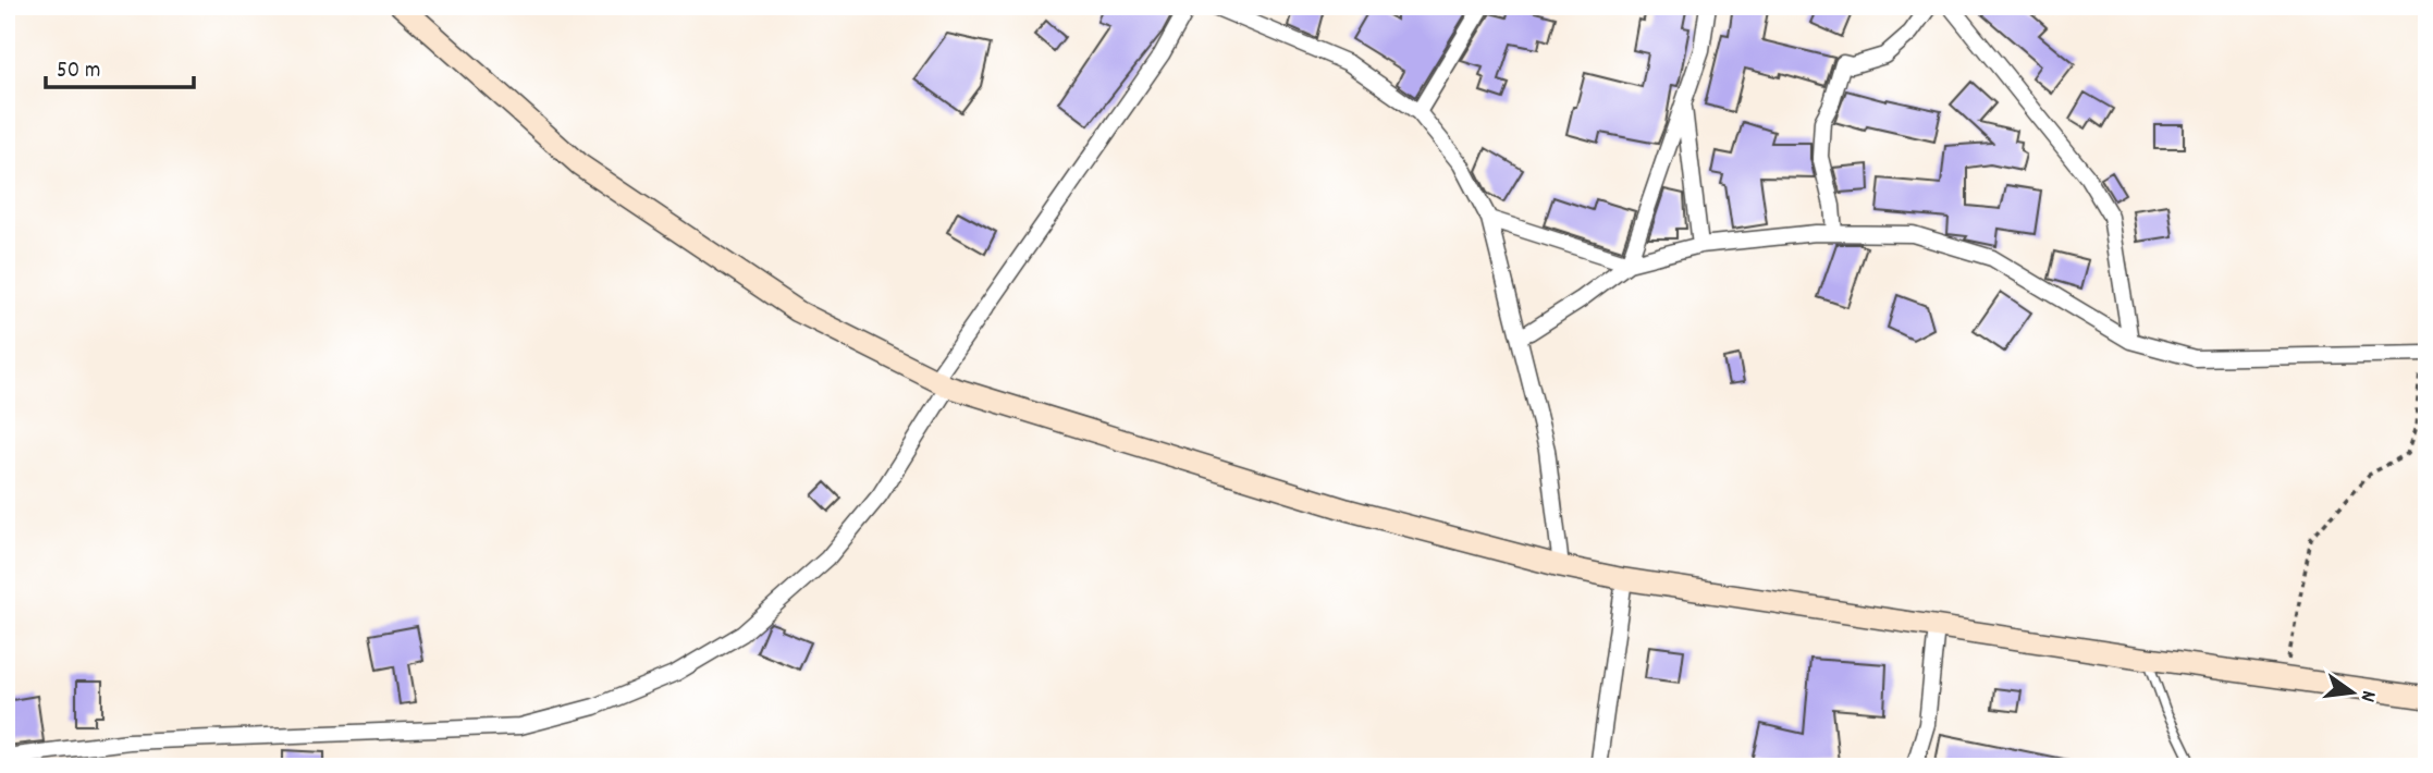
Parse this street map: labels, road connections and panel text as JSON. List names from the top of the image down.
{
  "scale_bar": "50 m",
  "north": "right"
}
